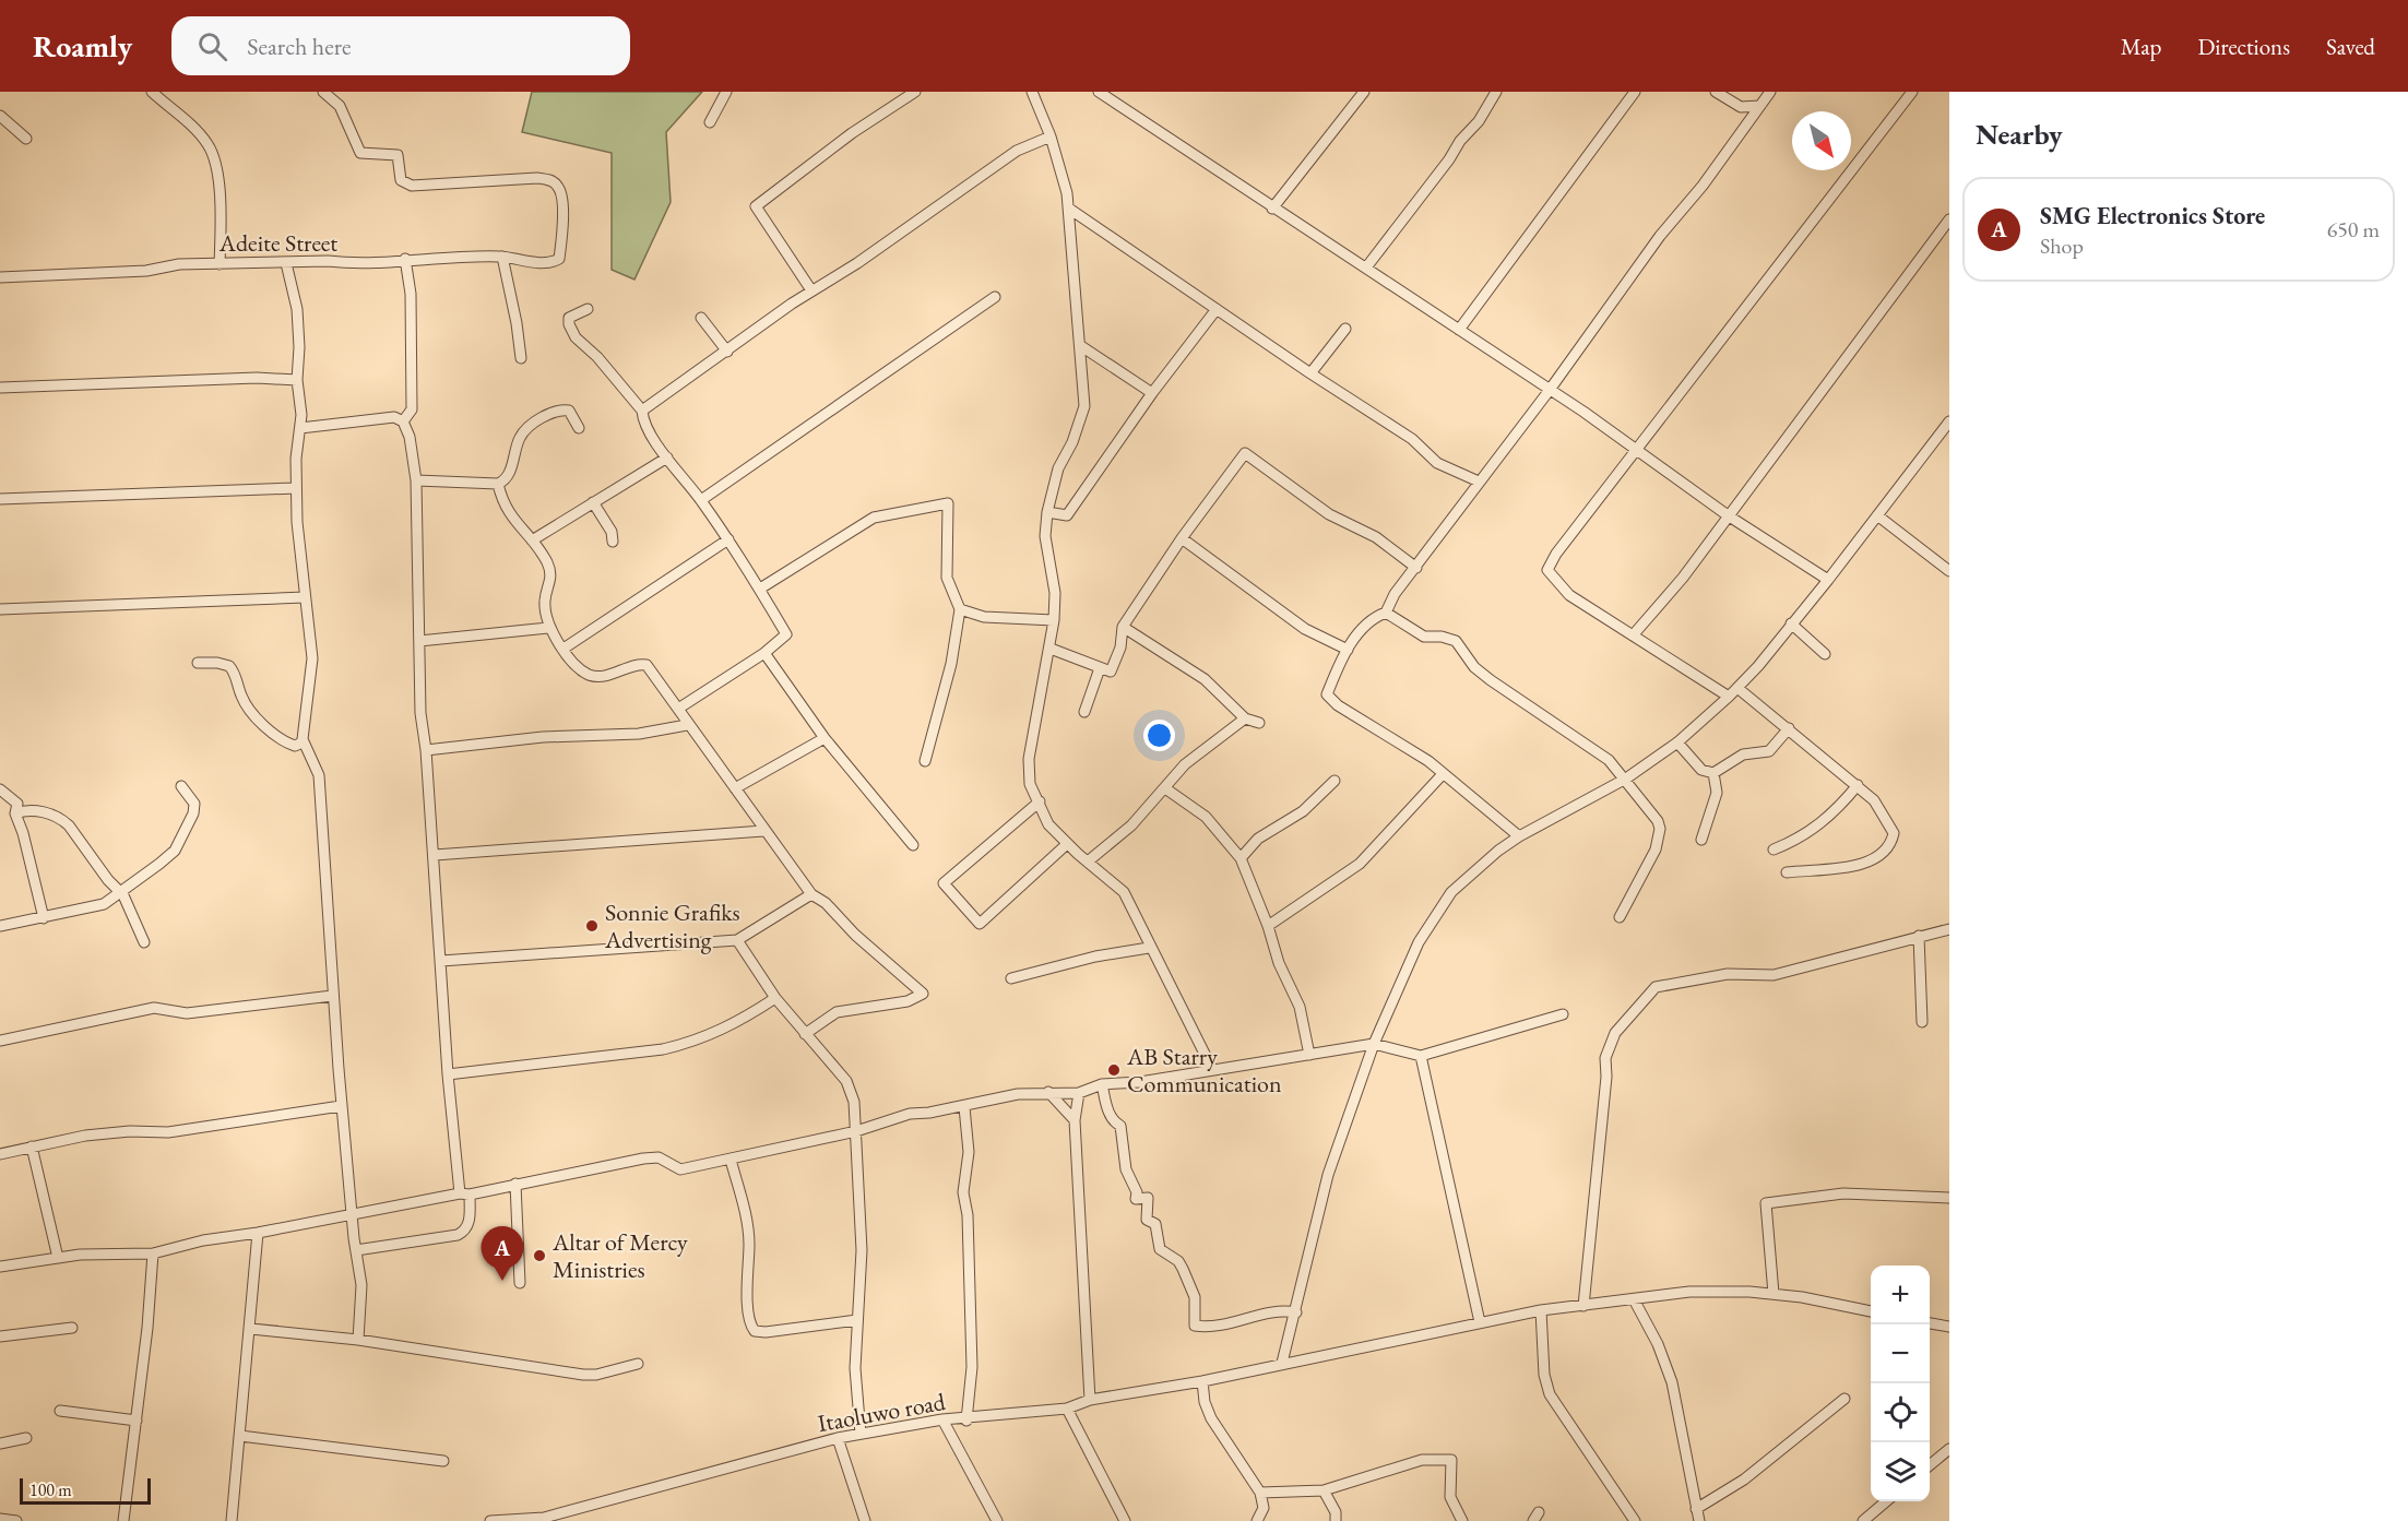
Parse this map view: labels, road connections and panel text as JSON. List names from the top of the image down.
{
  "streets": {
    "street": ["Adeite Street", "Itaoluwo road"]
  },
  "places": ["Sonnie Grafiks Advertising", "AB Starry Communication", "Altar of Mercy Ministries"],
  "scale_bar": "100 m",
  "north": "bottom right",
  "page": {
    "header": "Roamly",
    "search": "Search here",
    "nav": ["Map", "Directions", "Saved"],
    "heading": "Nearby",
    "list": [
      {
        "mark": "A",
        "name": "SMG Electronics Store",
        "note": "Shop",
        "value": "650 m"
      }
    ],
    "pins": "A",
    "map_buttons": ["+", "−"],
    "scale": "100 m"
  }
}
